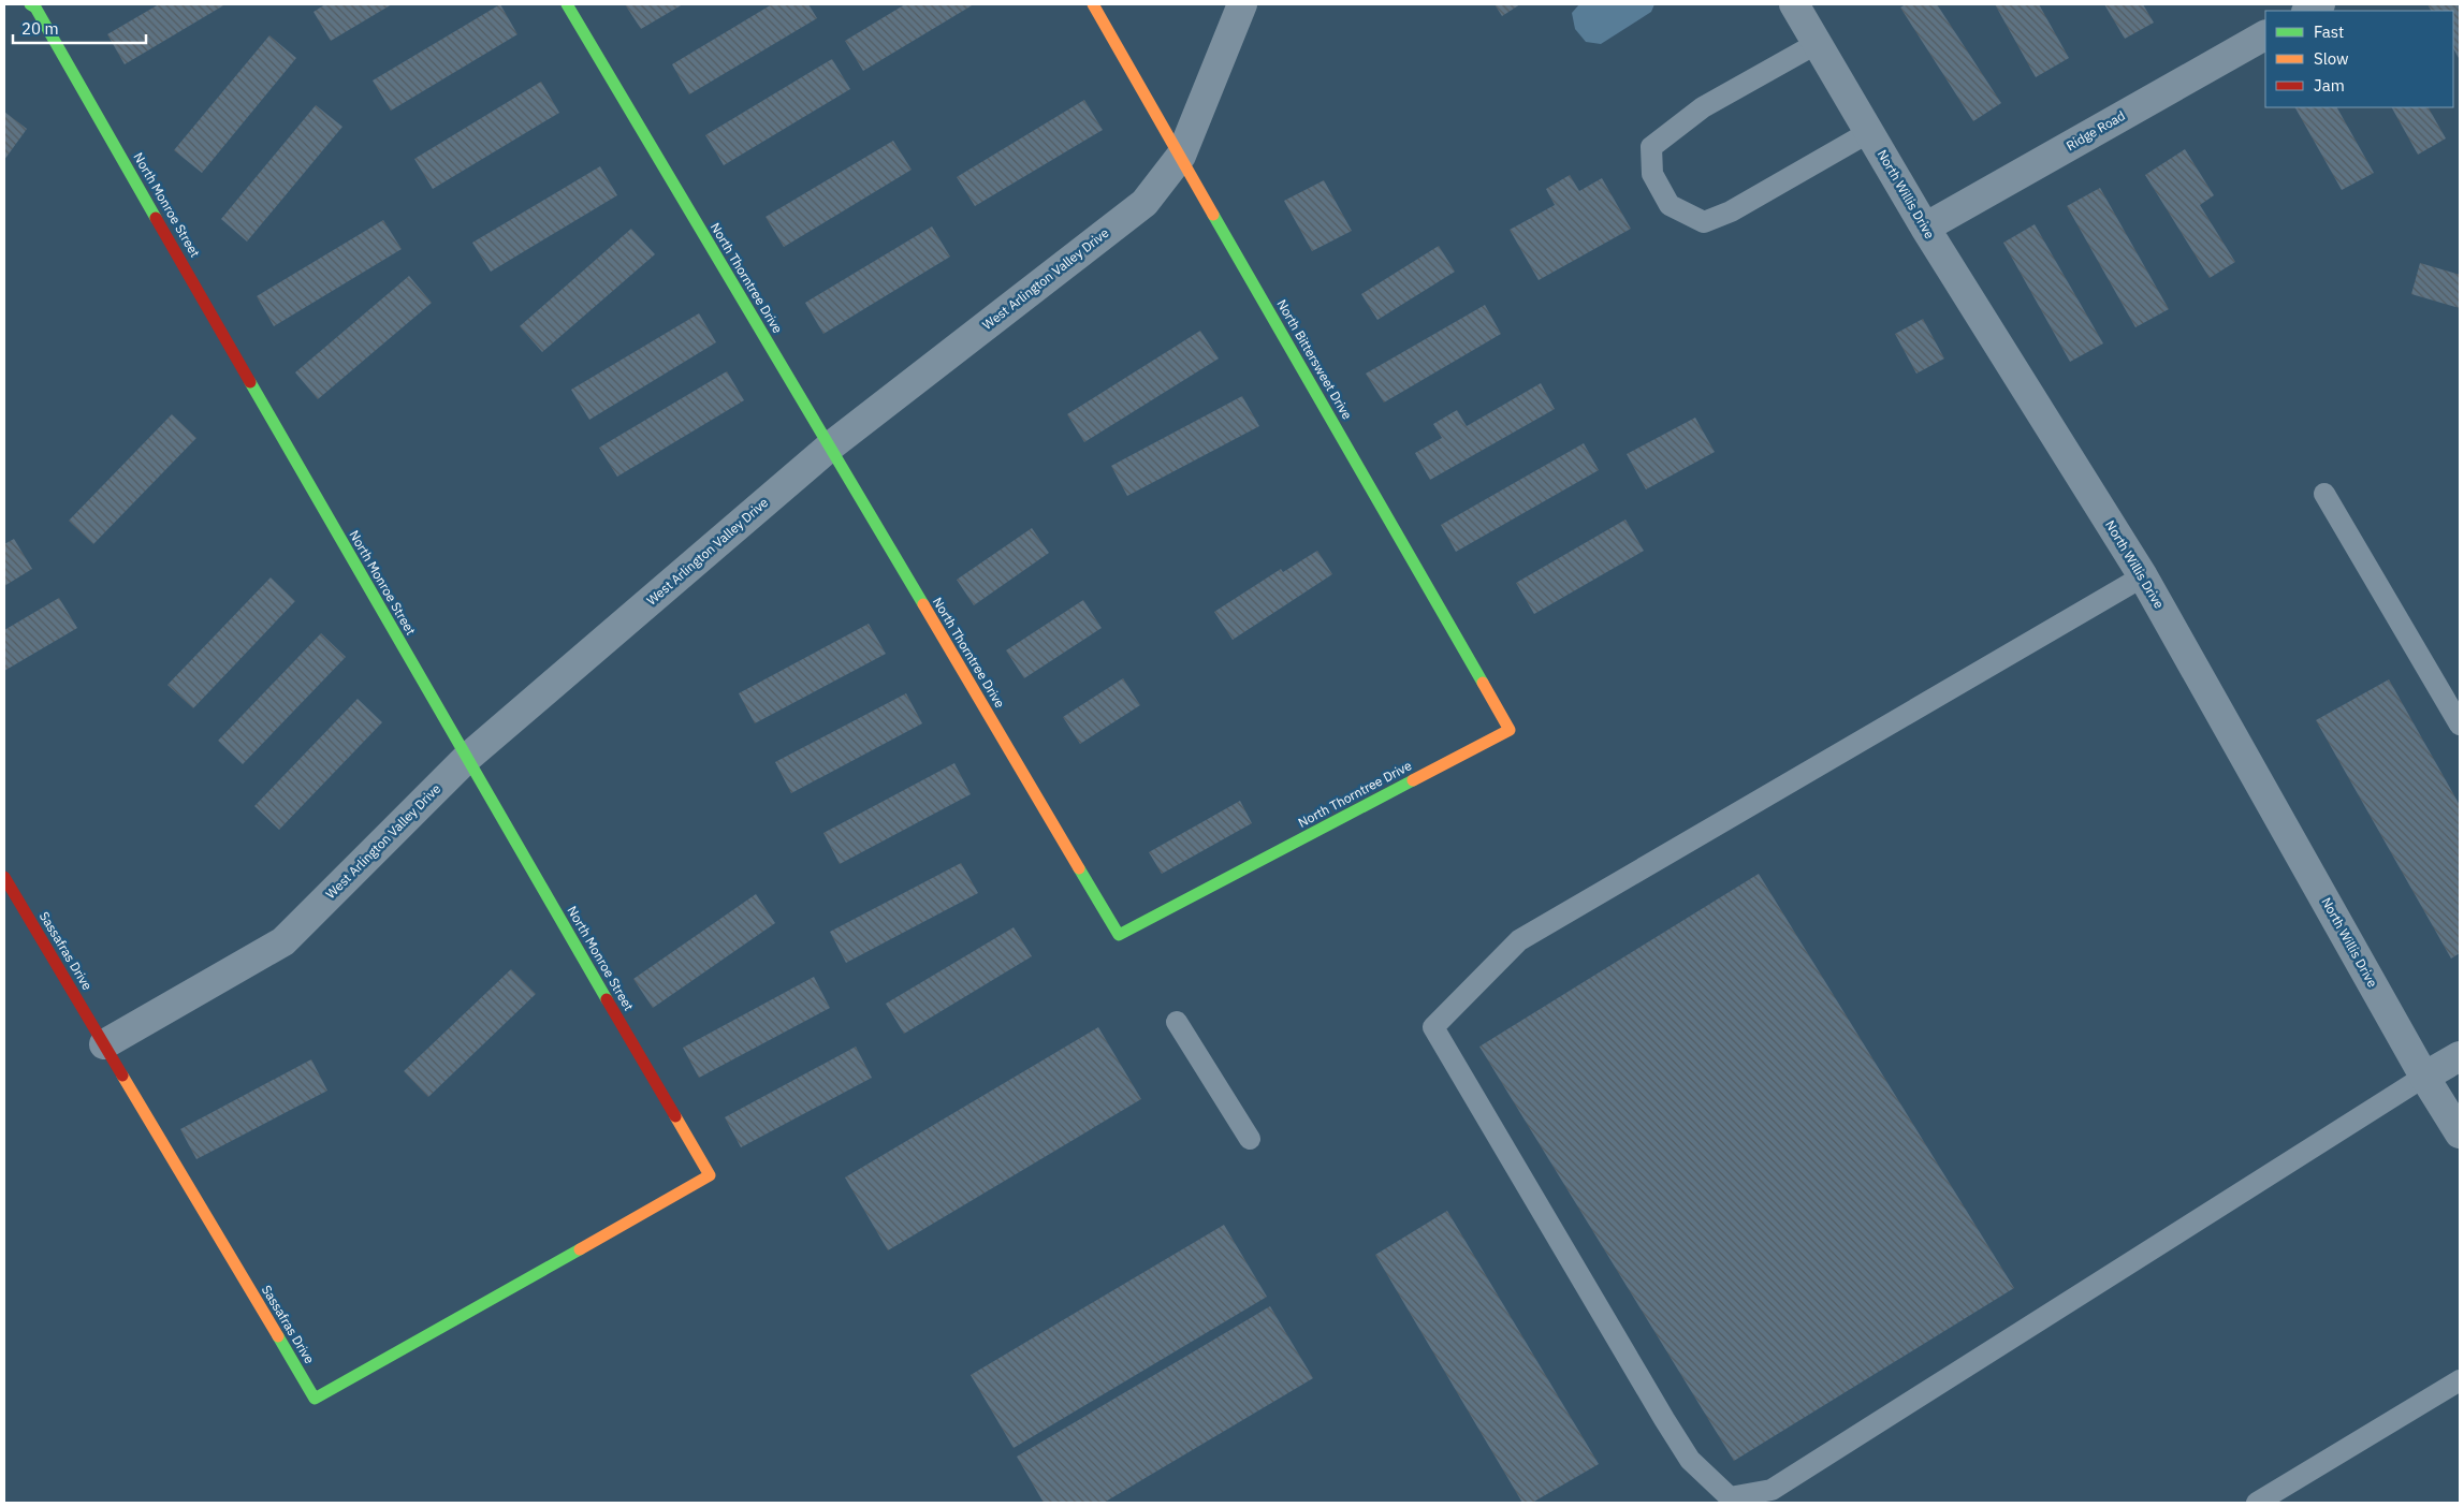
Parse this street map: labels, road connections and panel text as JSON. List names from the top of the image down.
{
  "streets": {
    "street": [
      "Ridge Road",
      "North Willis Drive",
      "North Monroe Street",
      "North Thorntree Drive",
      "West Arlington Valley Drive",
      "North Bittersweet Drive",
      "Sassafras Drive"
    ]
  },
  "crossings": [
    ["Ridge Road", "North Willis Drive"],
    ["North Monroe Street", "West Arlington Valley Drive"],
    ["North Monroe Street", "Sassafras Drive"],
    ["North Thorntree Drive", "West Arlington Valley Drive"],
    ["North Thorntree Drive", "North Bittersweet Drive"],
    ["West Arlington Valley Drive", "North Bittersweet Drive"],
    ["West Arlington Valley Drive", "Sassafras Drive"]
  ],
  "legend": ["Fast", "Slow", "Jam"],
  "scale_bar": "20 m"
}
